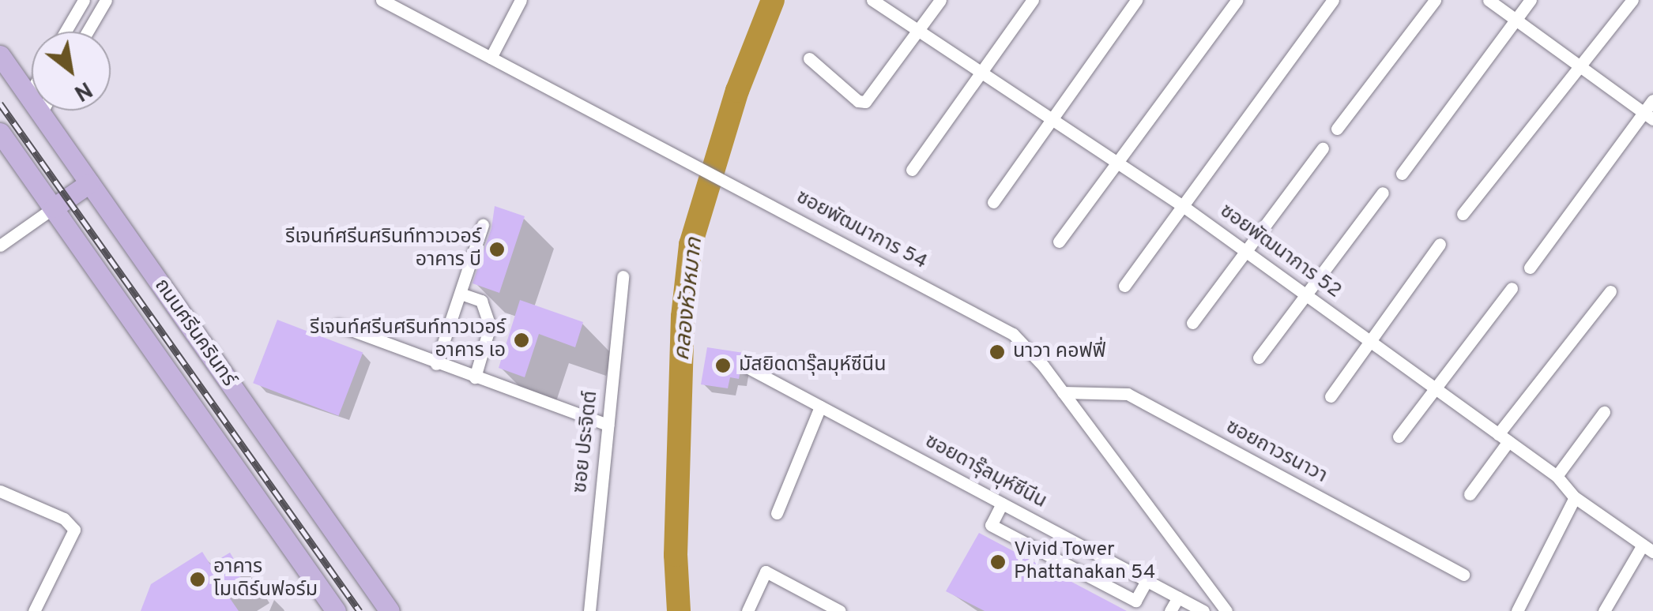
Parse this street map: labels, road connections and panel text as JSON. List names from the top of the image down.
{
  "streets": {
    "main road": ["ถนนศรีนครินทร์"],
    "street": [
      "ซอยพัฒนาการ 54",
      "ซอยพัฒนาการ 52",
      "ซอย ประจิตต์",
      "ซอยถาวรนาวา",
      "ซอยดารุ๊ลมุห์ซีนีน"
    ]
  },
  "crossings": [
    ["ซอยพัฒนาการ 54", "ซอยถาวรนาวา"]
  ],
  "water": ["คลองหัวหมาก"],
  "places": [
    "รีเจนท์ศรีนศรินท์ทาวเวอร์ อาคาร บี",
    "รีเจนท์ศรีนศรินท์ทาวเวอร์ อาคาร เอ",
    "นาวา คอฟฟี่",
    "มัสยิดดารุ๊ลมุห์ซีนีน",
    "Vivid Tower Phattanakan 54",
    "อาคาร โมเดิร์นฟอร์ม"
  ],
  "north": "bottom right"
}
